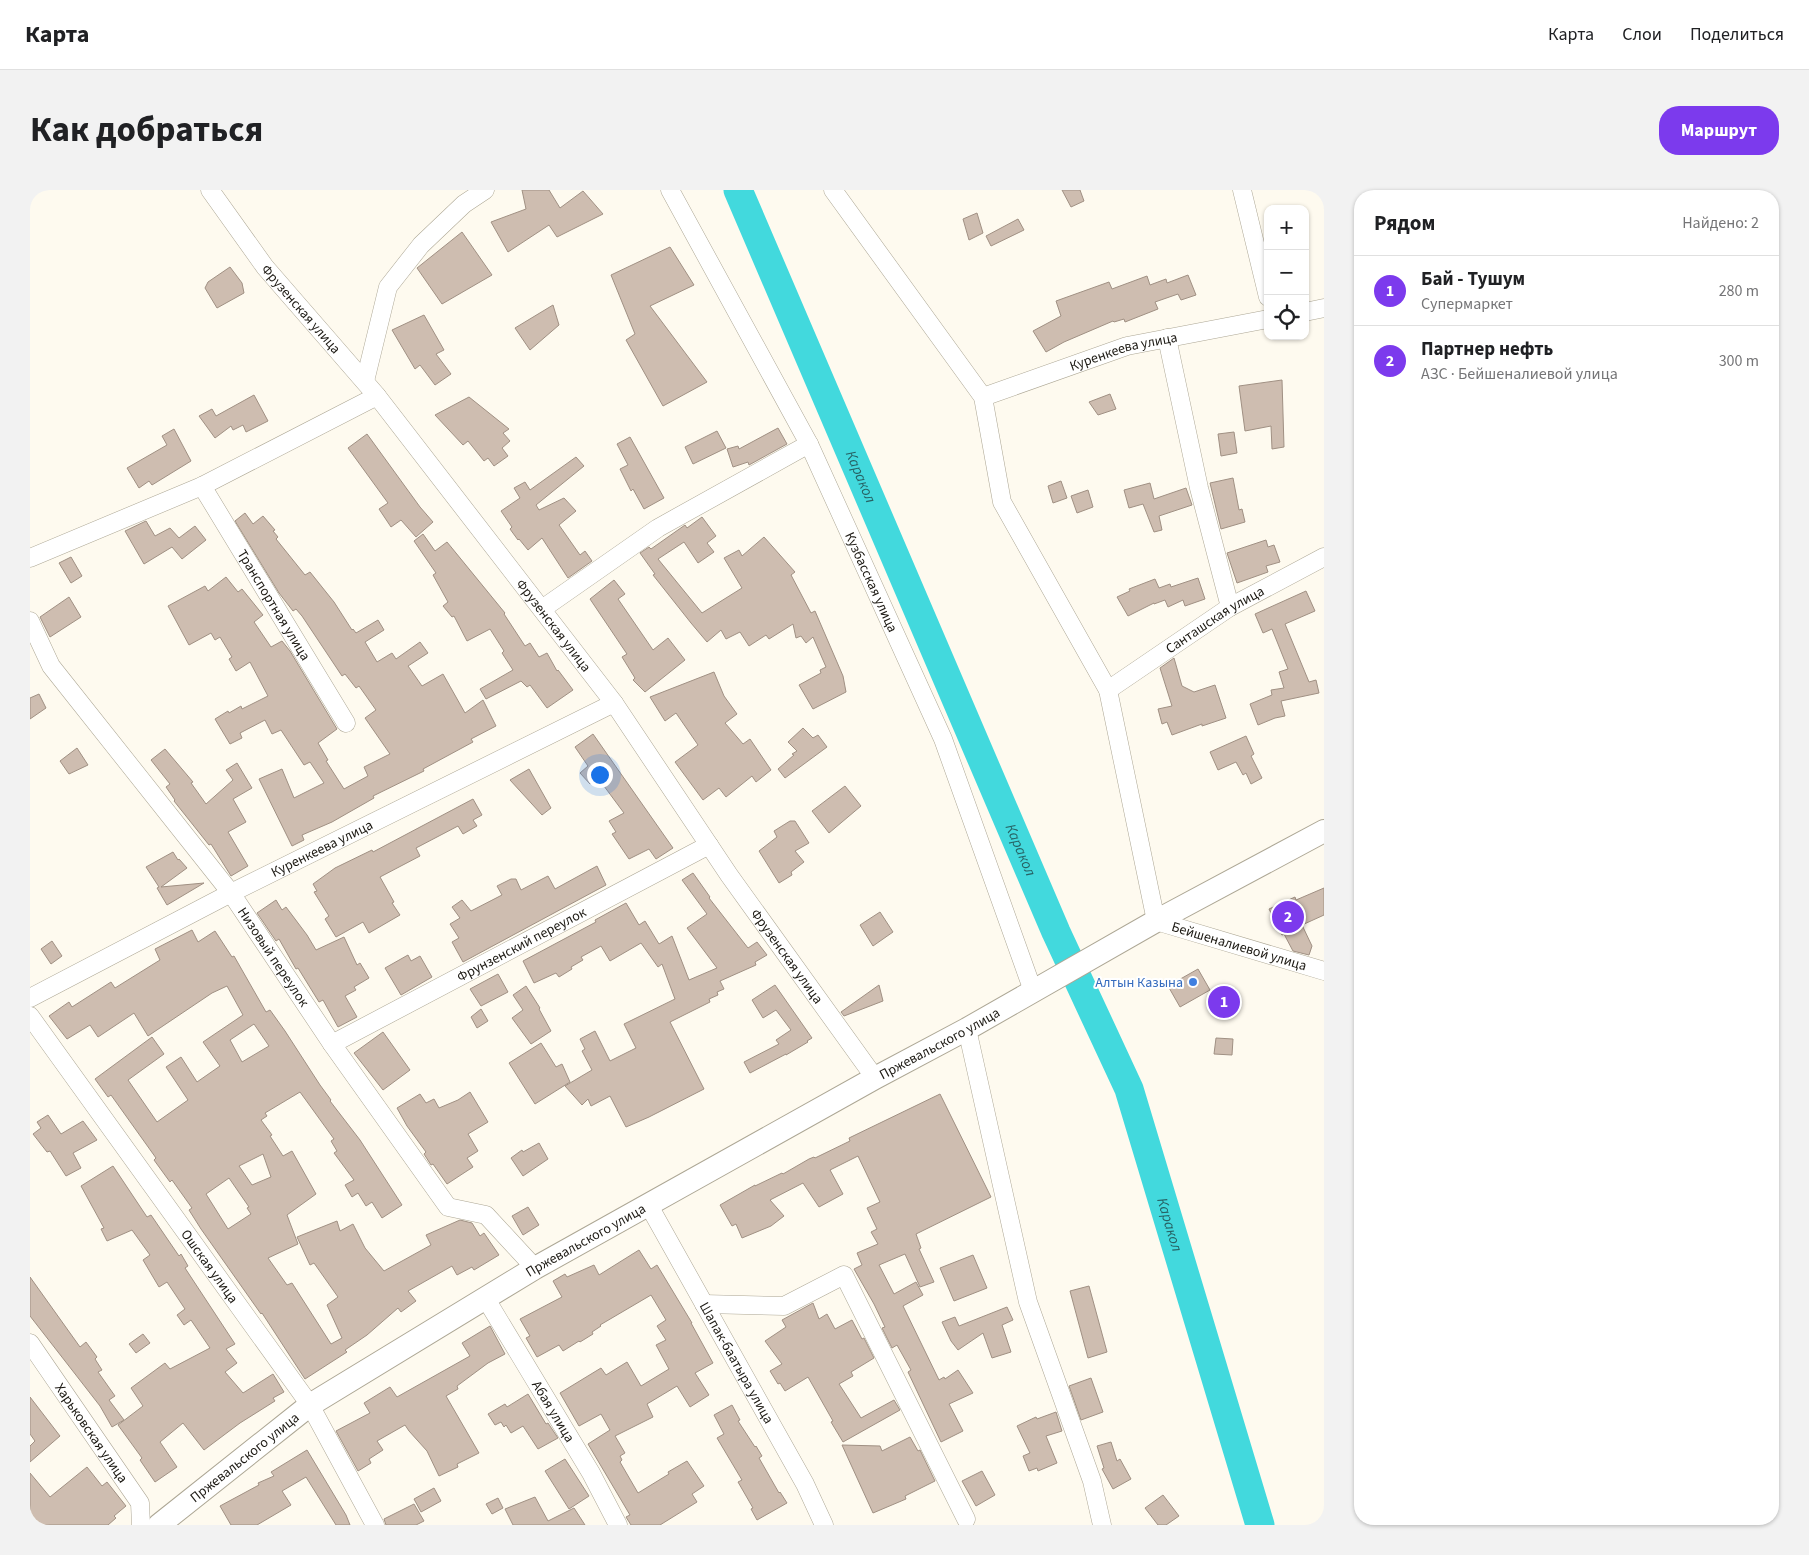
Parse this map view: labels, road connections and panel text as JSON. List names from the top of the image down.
{
  "streets": {
    "main road": ["Пржевальского улица"],
    "street": [
      "Фрузенская улица",
      "Куренкеева улица",
      "Кузбасская улица",
      "Транспортная улица",
      "Санташская улица",
      "Фрунзенский переулок",
      "Бейшеналиевой улица",
      "Низовый переулок",
      "Ошская улица",
      "Шапак-баатыра улица",
      "Абая улица",
      "Харьковская улица"
    ]
  },
  "crossings": [
    ["Фрузенская улица", "Куренкеева улица"],
    ["Фрузенская улица", "Фрунзенский переулок"],
    ["Фрузенская улица", "Пржевальского улица"],
    ["Куренкеева улица", "Низовый переулок"],
    ["Кузбасская улица", "Пржевальского улица"],
    ["Фрунзенский переулок", "Низовый переулок"],
    ["Бейшеналиевой улица", "Пржевальского улица"],
    ["Низовый переулок", "Пржевальского улица"],
    ["Пржевальского улица", "Ошская улица"],
    ["Пржевальского улица", "Шапак-баатыра улица"],
    ["Пржевальского улица", "Абая улица"]
  ],
  "water": ["Каракол"],
  "places": ["Алтын Казына"],
  "page": {
    "header": "Карта",
    "nav": ["Карта", "Слои", "Поделиться"],
    "title": "Как добраться",
    "buttons": "Маршрут",
    "heading": ["Рядом", "Найдено: 2"],
    "map_buttons": ["+", "−"],
    "list": [
      {
        "mark": "1",
        "name": "Бай - Тушум",
        "note": "Супермаркет",
        "value": "280 m"
      },
      {
        "mark": "2",
        "name": "Партнер нефть",
        "note": "АЗС · Бейшеналиевой улица",
        "value": "300 m"
      }
    ],
    "pins": ["2", "1"]
  }
}
